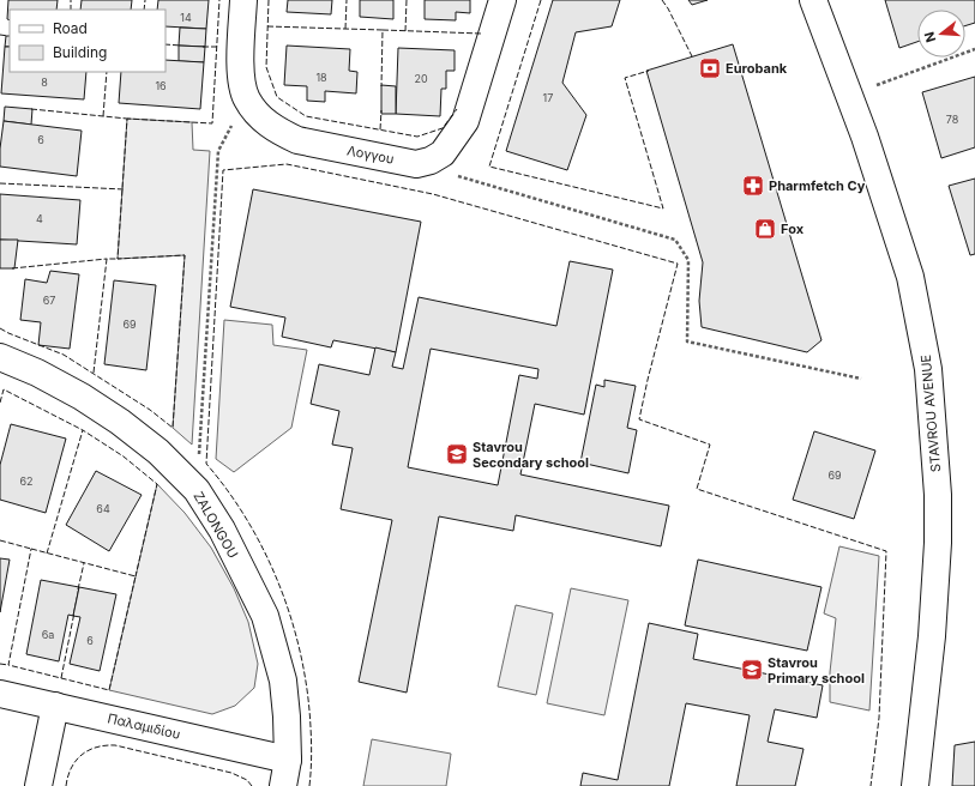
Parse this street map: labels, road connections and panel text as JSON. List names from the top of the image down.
{
  "streets": {
    "street": [
      "Λογγου",
      "STAVROU AVENUE",
      "ZALONGOU",
      "Παλαμιδίου"
    ]
  },
  "crossings": [
    ["ZALONGOU", "Παλαμιδίου"]
  ],
  "places": {
    "bank": ["Eurobank"],
    "pharmacy": ["Pharmfetch Cy"],
    "shop": ["Fox"],
    "school or university": ["Stavrou Secondary school", "Stavrou Primary school"]
  },
  "house_numbers": [
    "14",
    "18",
    "20",
    "8",
    "16",
    "17",
    "78",
    "6",
    "4",
    "67",
    "69",
    "69",
    "62",
    "64",
    "6a",
    "6"
  ],
  "legend": ["Road", "Building"],
  "north": "left"
}
